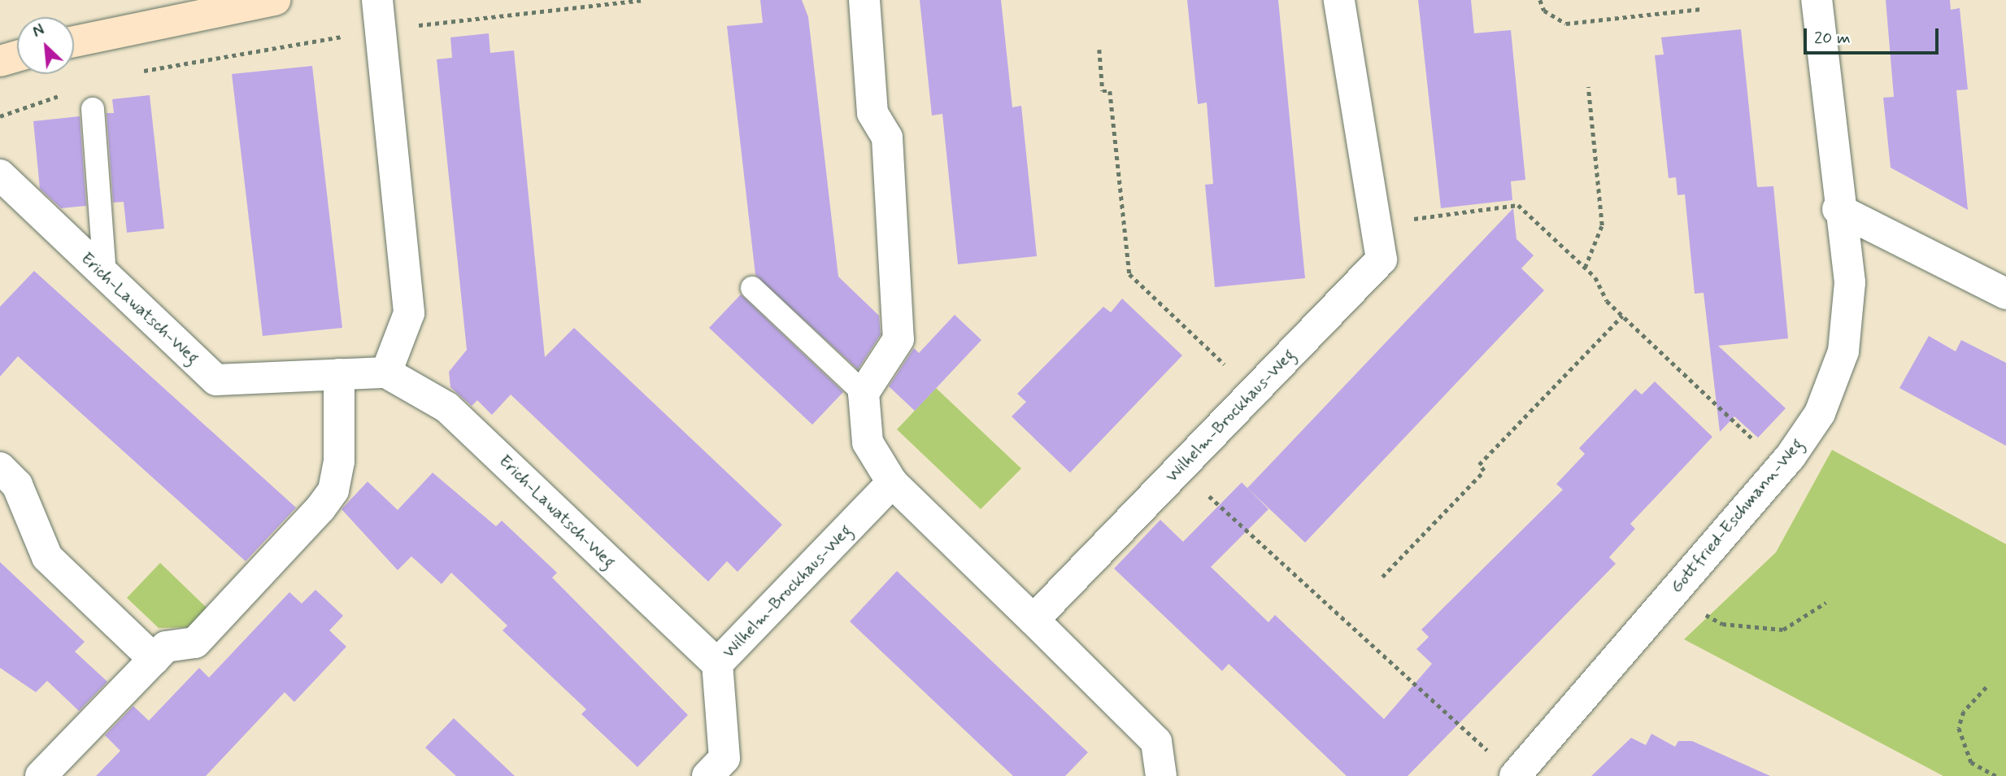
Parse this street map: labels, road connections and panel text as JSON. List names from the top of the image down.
{
  "streets": {
    "street": ["Erich-Lawatsch-Weg", "Wilhelm-Brockhaus-Weg", "Gottfried-Eschmann-Weg"]
  },
  "crossings": [
    ["Erich-Lawatsch-Weg", "Wilhelm-Brockhaus-Weg"]
  ],
  "scale_bar": "20 m",
  "north": "top left"
}
